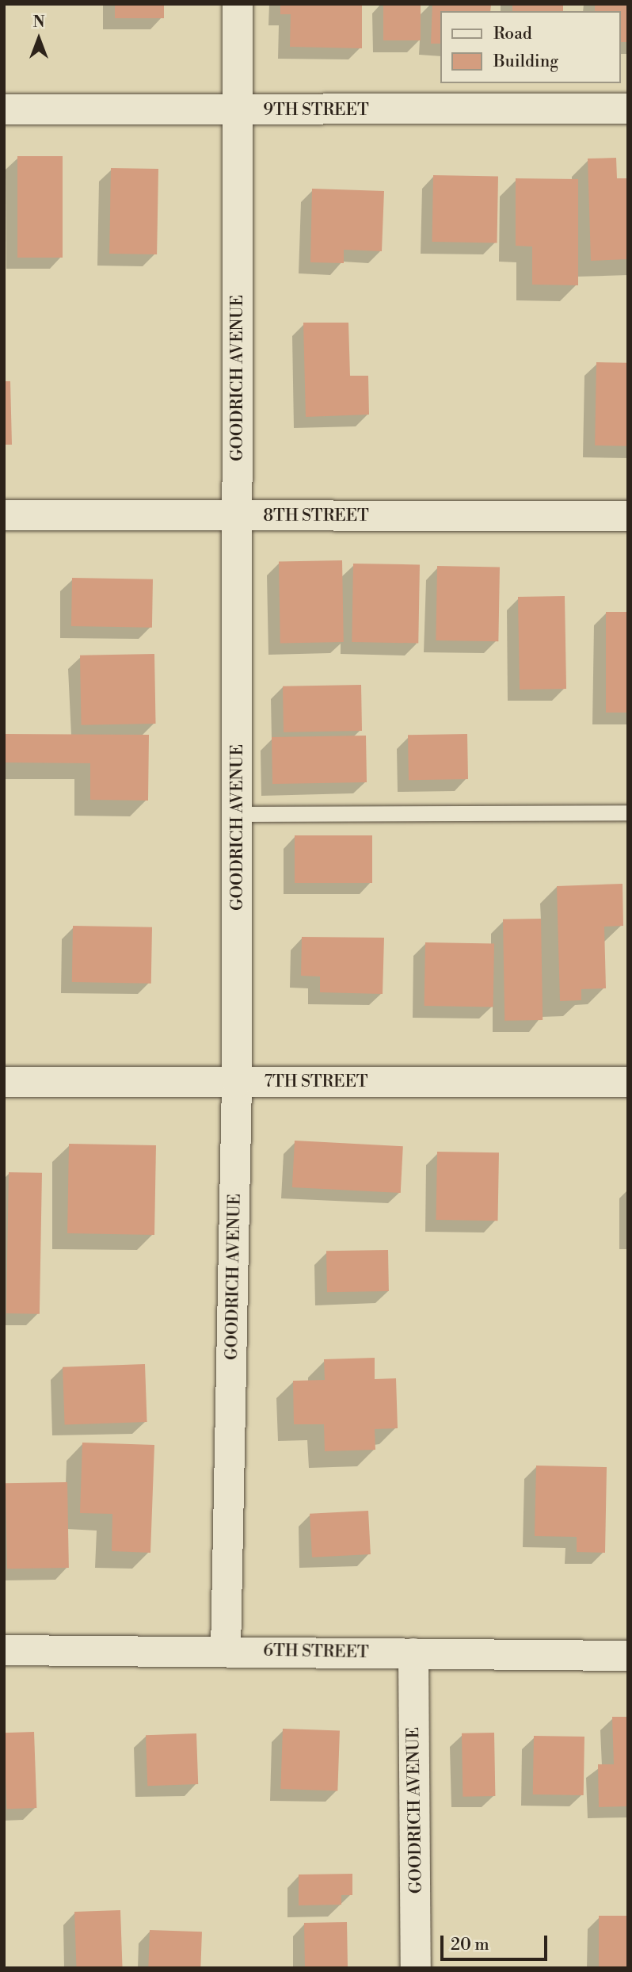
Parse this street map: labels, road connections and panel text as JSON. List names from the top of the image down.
{
  "streets": {
    "street": [
      "9TH STREET",
      "GOODRICH AVENUE",
      "8TH STREET",
      "7TH STREET",
      "6TH STREET"
    ]
  },
  "crossings": [
    ["9TH STREET", "GOODRICH AVENUE"],
    ["GOODRICH AVENUE", "8TH STREET"],
    ["GOODRICH AVENUE", "7TH STREET"],
    ["GOODRICH AVENUE", "6TH STREET"]
  ],
  "legend": ["Road", "Building"],
  "scale_bar": "20 m",
  "north": "top"
}
